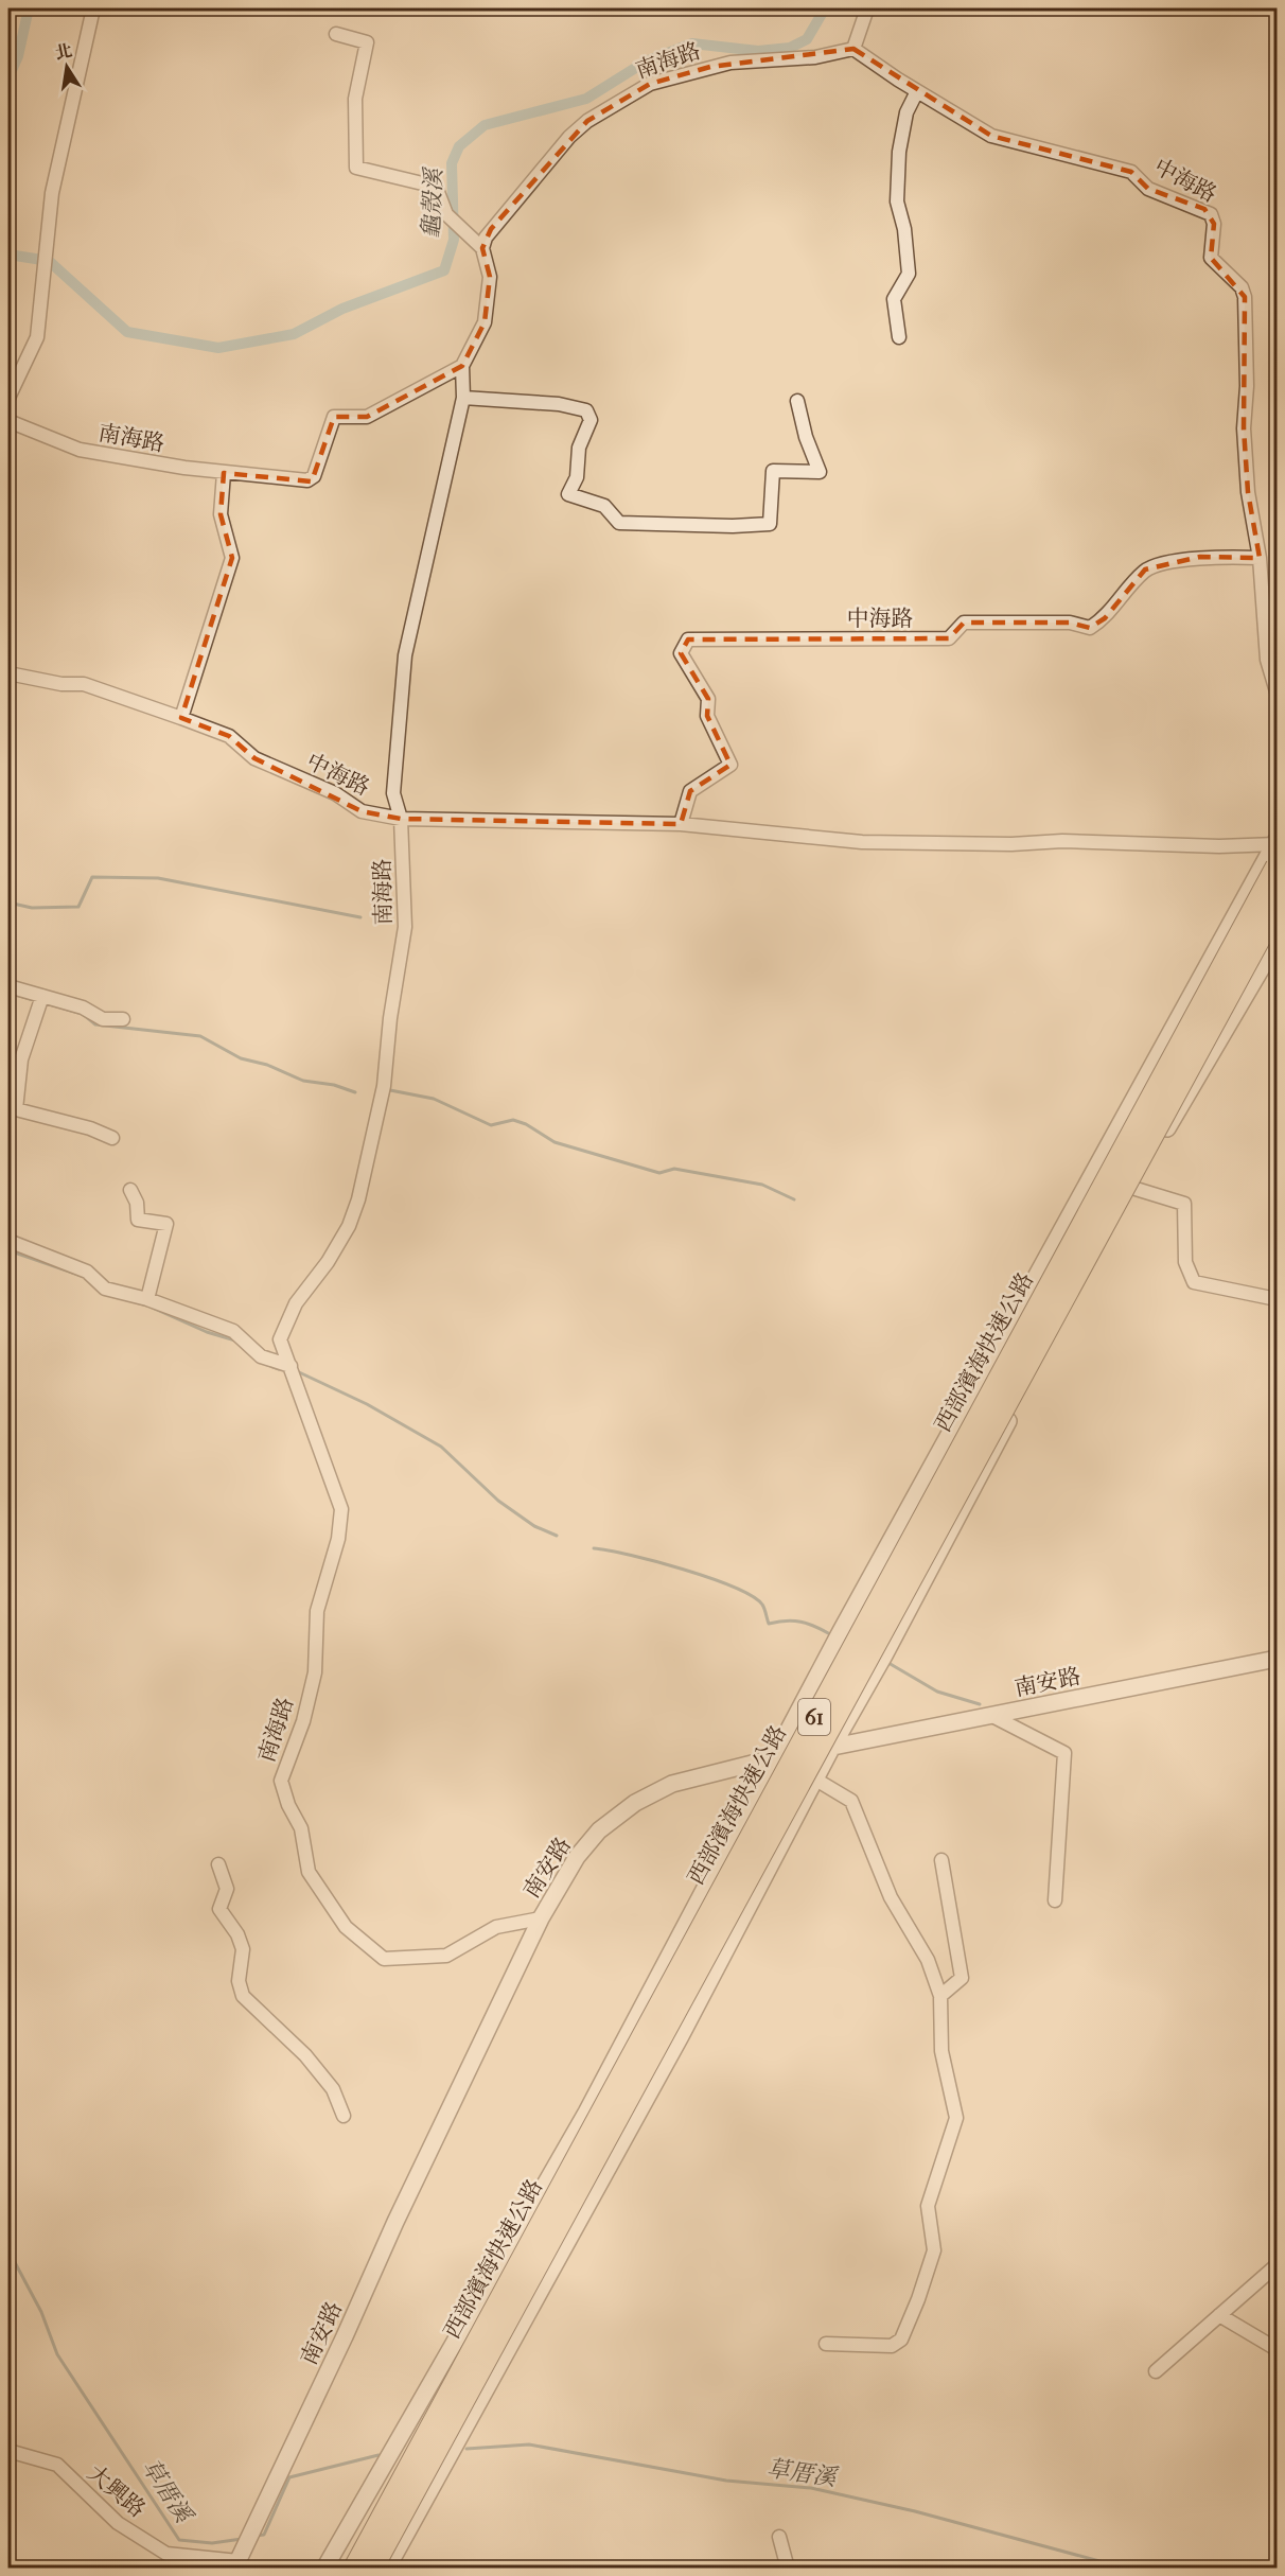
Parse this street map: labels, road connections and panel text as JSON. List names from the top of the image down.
{
  "streets": {
    "highway": ["西部濱海快速公路", "61"],
    "street": [
      "南海路",
      "中海路",
      "南安路",
      "大興路"
    ]
  },
  "crossings": [
    ["南海路", "中海路"],
    ["南海路", "南安路"],
    ["南安路", "大興路"]
  ],
  "water": ["龜殼溪", "草厝溪"],
  "north": "top"
}
